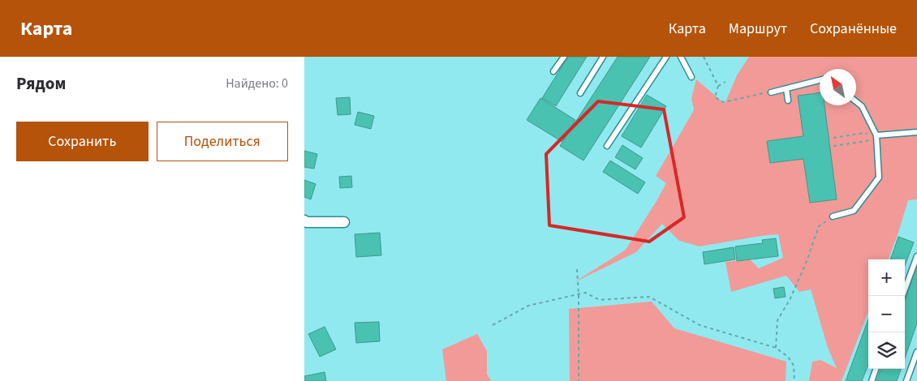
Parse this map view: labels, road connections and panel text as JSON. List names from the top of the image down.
{
  "north": "top left",
  "page": {
    "header": "Карта",
    "nav": ["Карта", "Маршрут", "Сохранённые"],
    "heading": ["Рядом", "Найдено: 0"],
    "buttons": ["Сохранить", "Поделиться"],
    "map_buttons": ["+", "−"]
  }
}
